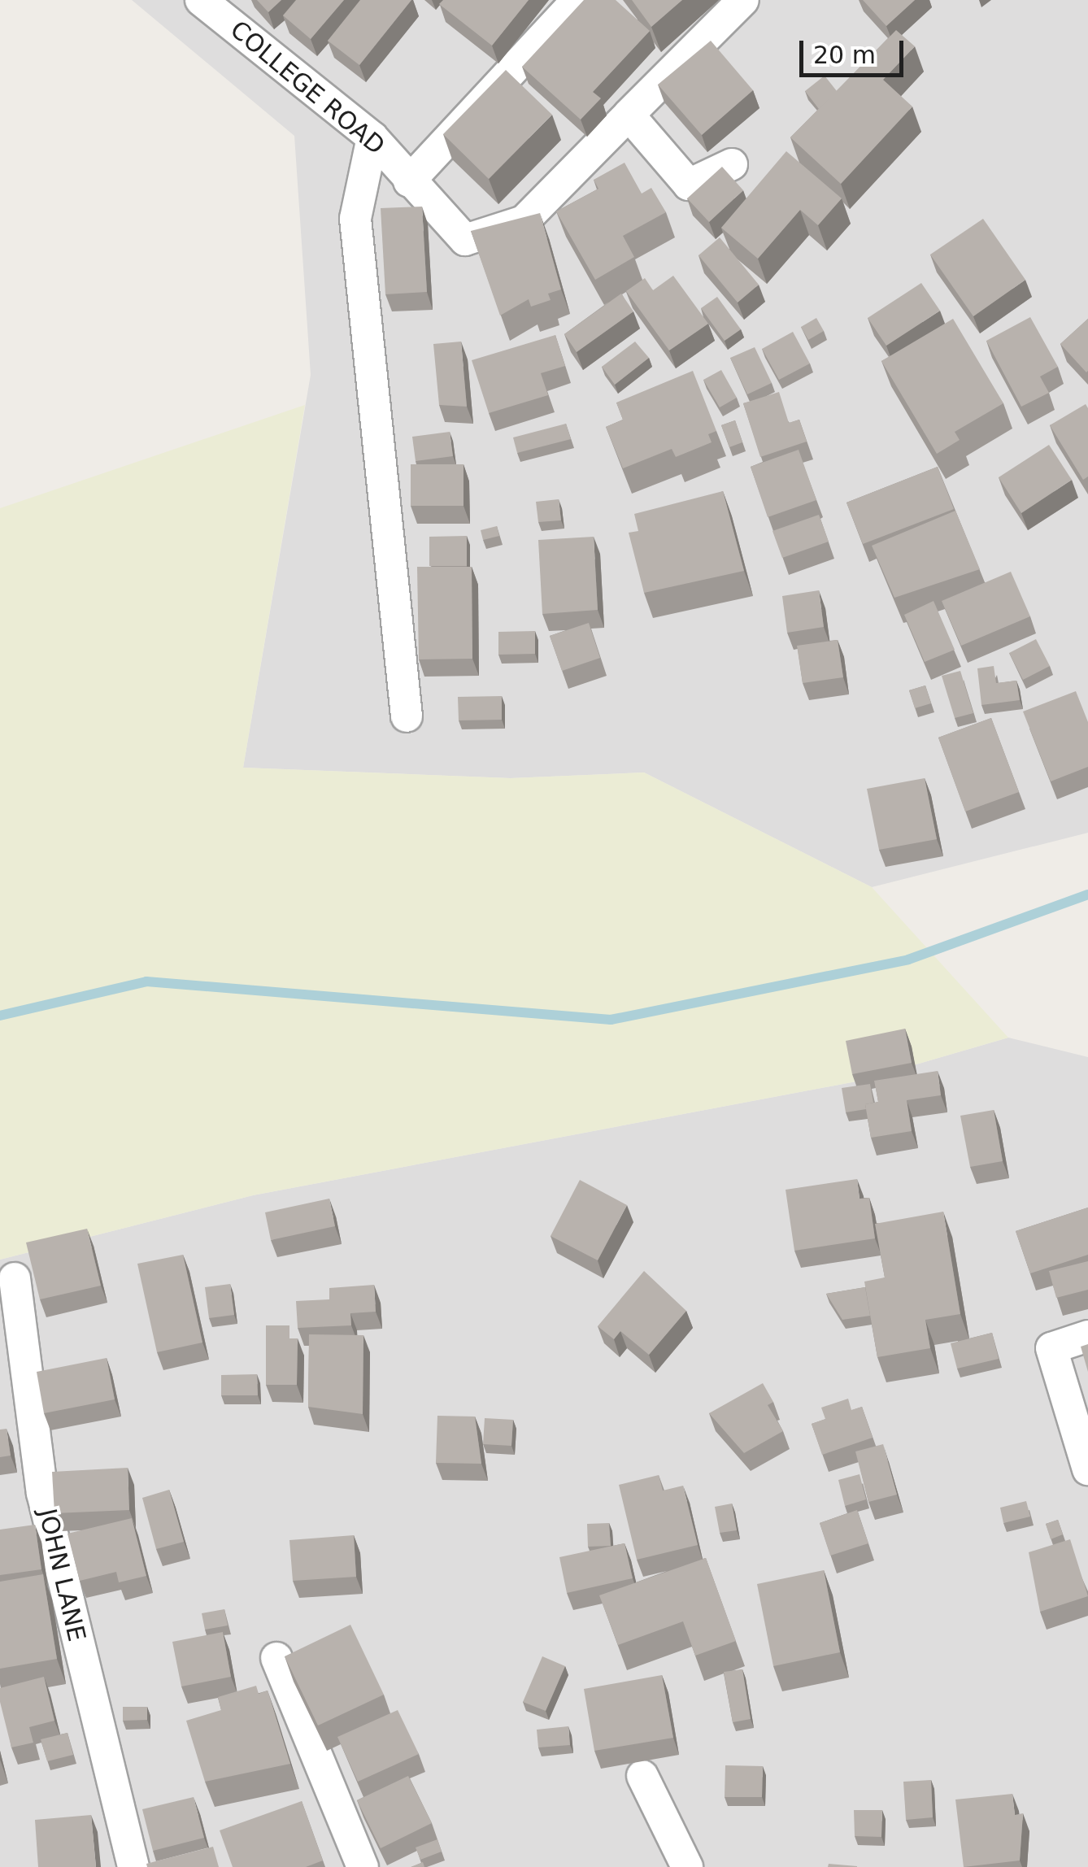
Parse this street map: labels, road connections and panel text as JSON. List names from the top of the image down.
{
  "streets": {
    "street": ["COLLEGE ROAD", "JOHN LANE"]
  },
  "scale_bar": "20 m"
}
